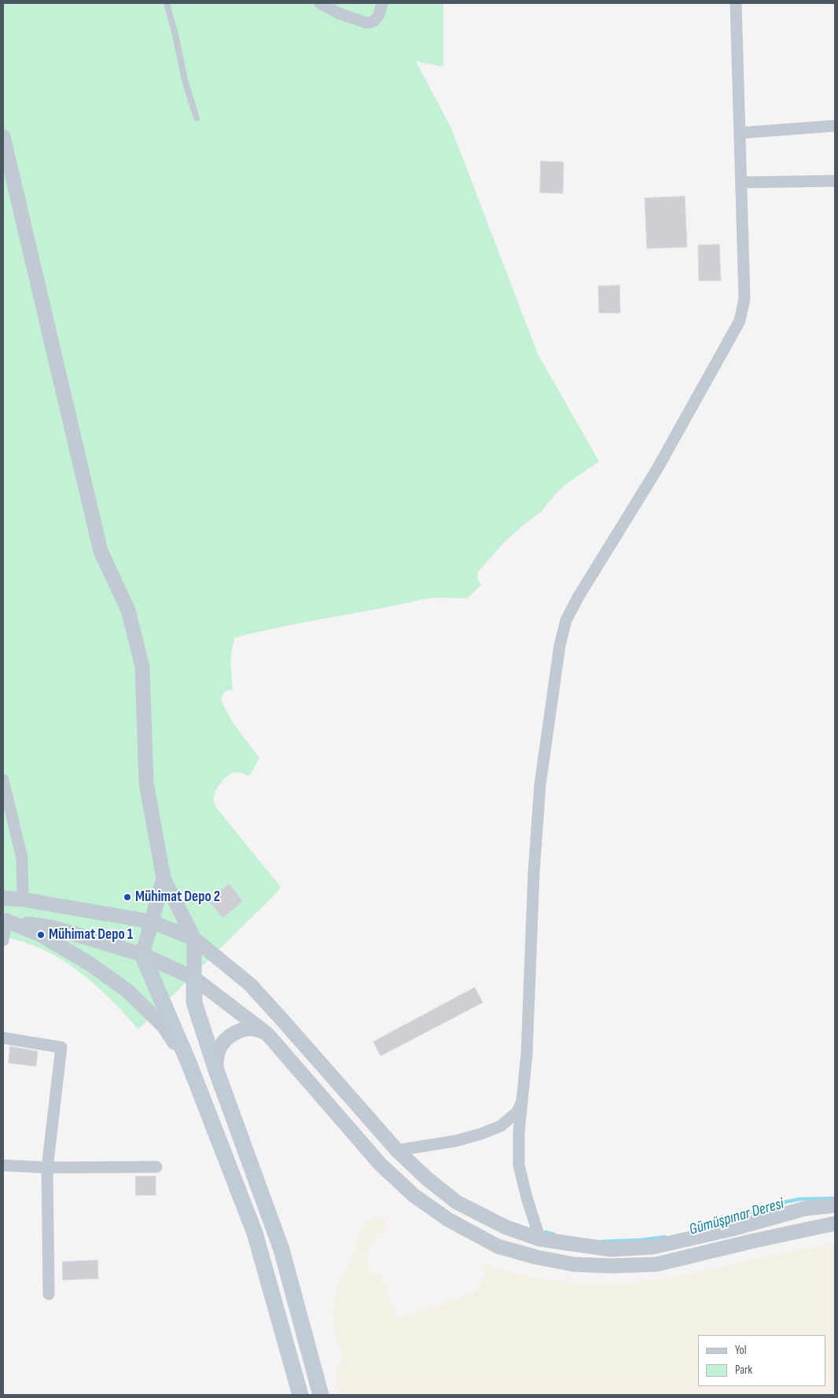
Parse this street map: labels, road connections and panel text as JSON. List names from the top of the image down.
{
  "water": ["Gümüşpınar Deresi"],
  "places": ["Mühimat Depo 2", "Mühimat Depo 1"],
  "legend": ["Yol", "Park"]
}
